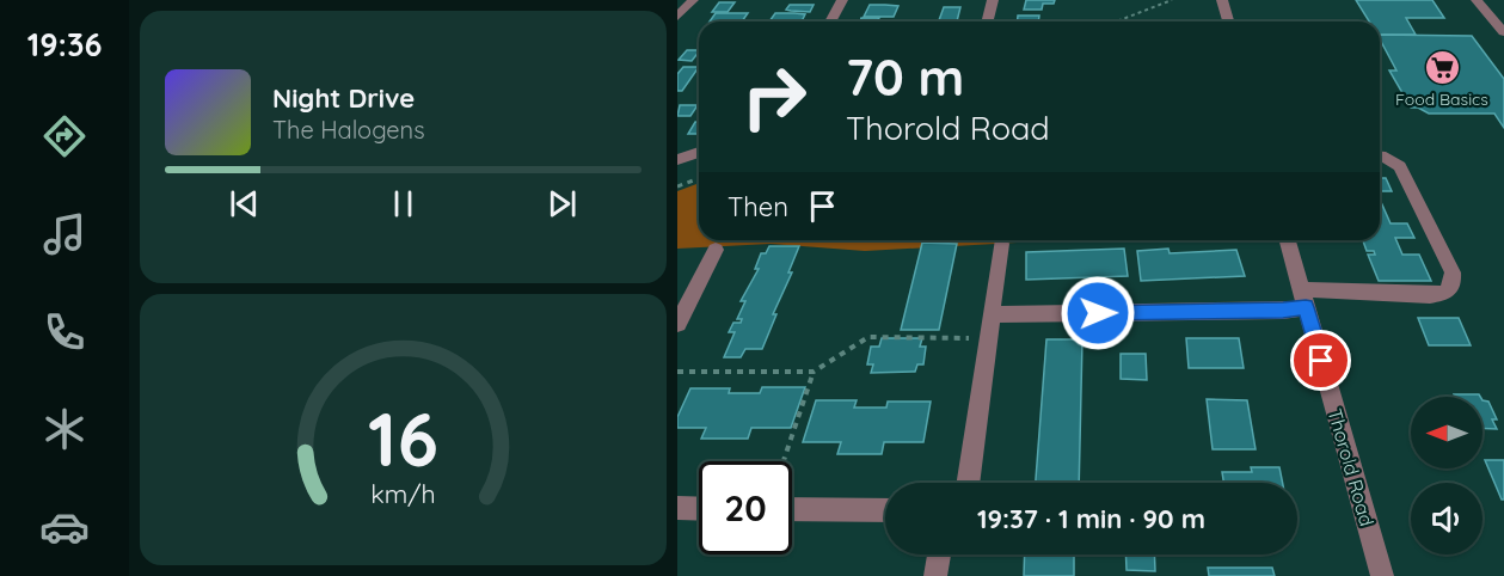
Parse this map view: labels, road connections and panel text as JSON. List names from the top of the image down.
{
  "streets": {
    "street": ["Thorold Road"]
  },
  "places": {
    "supermarket": ["Food Basics"]
  },
  "north": "left",
  "page": {
    "tabs": "19:36",
    "turn": ["70 m", "Thorold Road"],
    "song": ["Night Drive", "The Halogens"],
    "then": "Then",
    "limit": "20",
    "trip": "19:37 · 1 min · 90 m",
    "gauge": ["16", "km/h"]
  }
}
